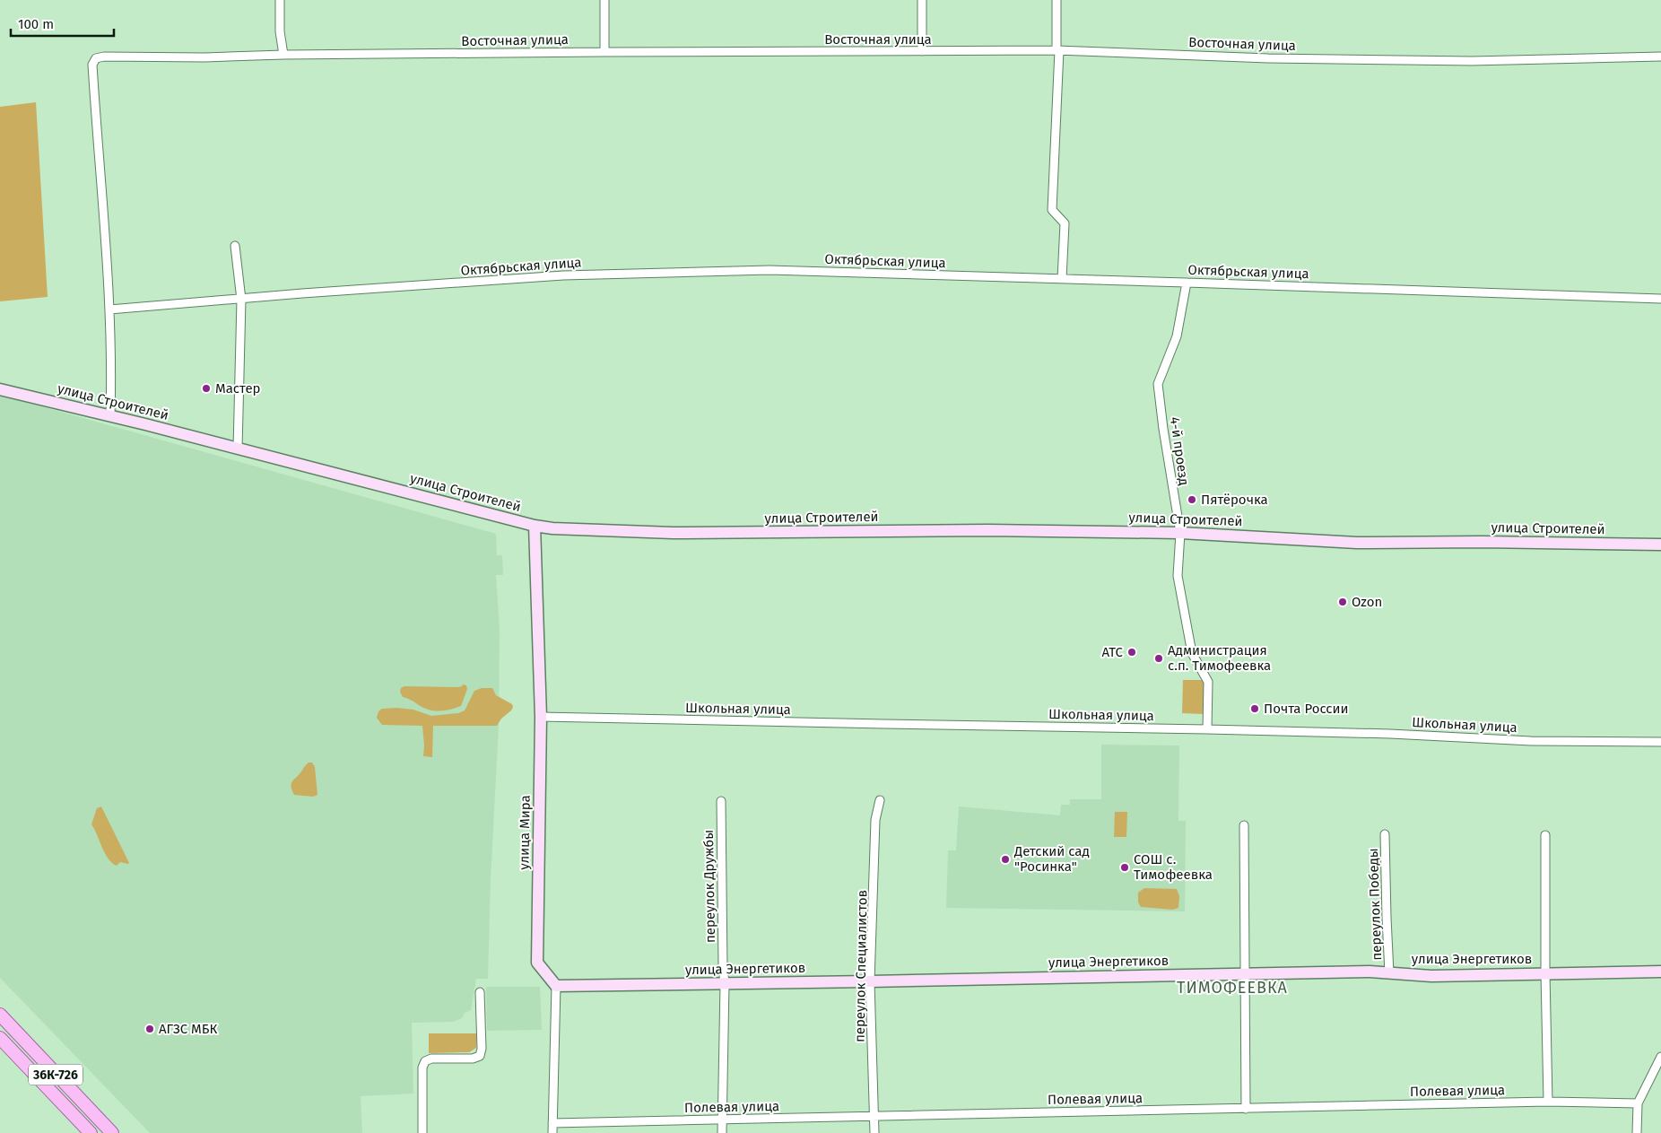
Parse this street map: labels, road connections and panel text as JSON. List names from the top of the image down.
{
  "streets": {
    "main road": [
      "улица Строителей",
      "улица Мира",
      "улица Энергетиков",
      "36К-726"
    ],
    "street": [
      "Восточная улица",
      "Октябрьская улица",
      "4-й проезд",
      "Школьная улица",
      "переулок Дружбы",
      "переулок Победы",
      "переулок Специалистов",
      "Полевая улица"
    ]
  },
  "crossings": [
    ["Восточная улица", "Октябрьская улица"],
    ["Октябрьская улица", "4-й проезд"],
    ["улица Строителей", "4-й проезд"],
    ["улица Строителей", "улица Мира"],
    ["4-й проезд", "Школьная улица"],
    ["Школьная улица", "улица Мира"],
    ["улица Мира", "улица Энергетиков"],
    ["переулок Дружбы", "улица Энергетиков"],
    ["переулок Дружбы", "Полевая улица"],
    ["переулок Победы", "улица Энергетиков"],
    ["улица Энергетиков", "переулок Специалистов"],
    ["переулок Специалистов", "Полевая улица"]
  ],
  "districts": ["ТИМОФЕЕВКА"],
  "places": [
    "Мастер",
    "Пятёрочка",
    "Ozon",
    "АТС",
    "Администрация с.п. Тимофеевка",
    "Почта России",
    "Детский сад \"Росинка\"",
    "СОШ с. Тимофеевка",
    "АГЗС МБК"
  ],
  "scale_bar": "100 m"
}
